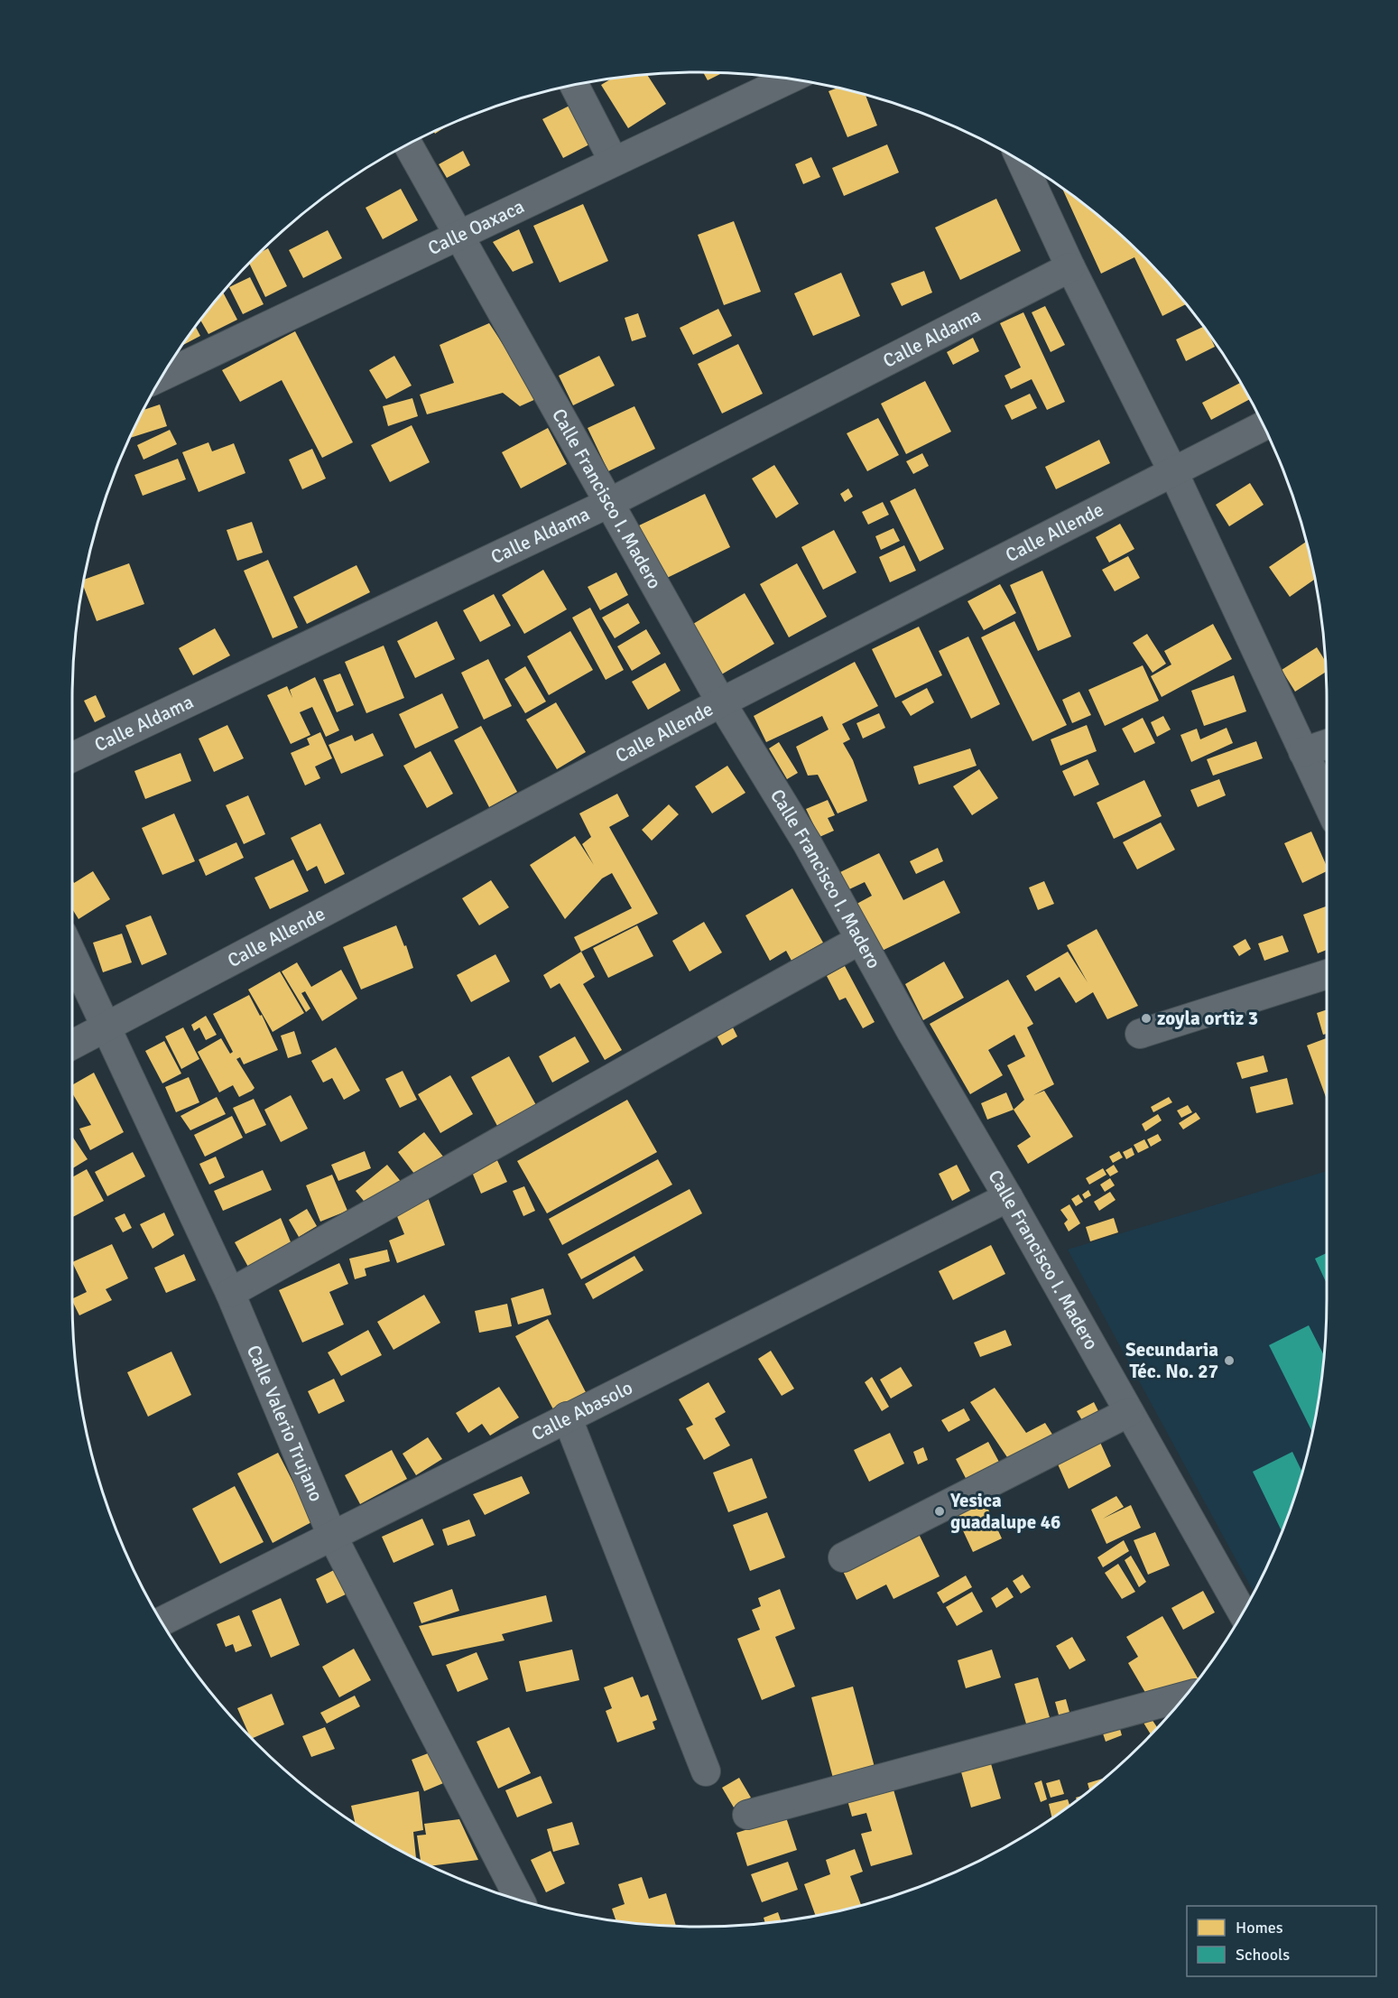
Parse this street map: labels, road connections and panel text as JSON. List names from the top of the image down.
{
  "streets": {
    "street": [
      "Calle Oaxaca",
      "Calle Aldama",
      "Calle Francisco I. Madero",
      "Calle Allende",
      "Calle Abasolo",
      "Calle Valerio Trujano"
    ]
  },
  "crossings": [
    ["Calle Oaxaca", "Calle Francisco I. Madero"],
    ["Calle Aldama", "Calle Francisco I. Madero"],
    ["Calle Francisco I. Madero", "Calle Allende"],
    ["Calle Francisco I. Madero", "Calle Abasolo"],
    ["Calle Allende", "Calle Valerio Trujano"],
    ["Calle Abasolo", "Calle Valerio Trujano"]
  ],
  "places": ["zoyla ortiz 3", "Secundaria Téc. No. 27", "Yesica guadalupe 46"],
  "legend": ["Homes", "Schools"]
}
